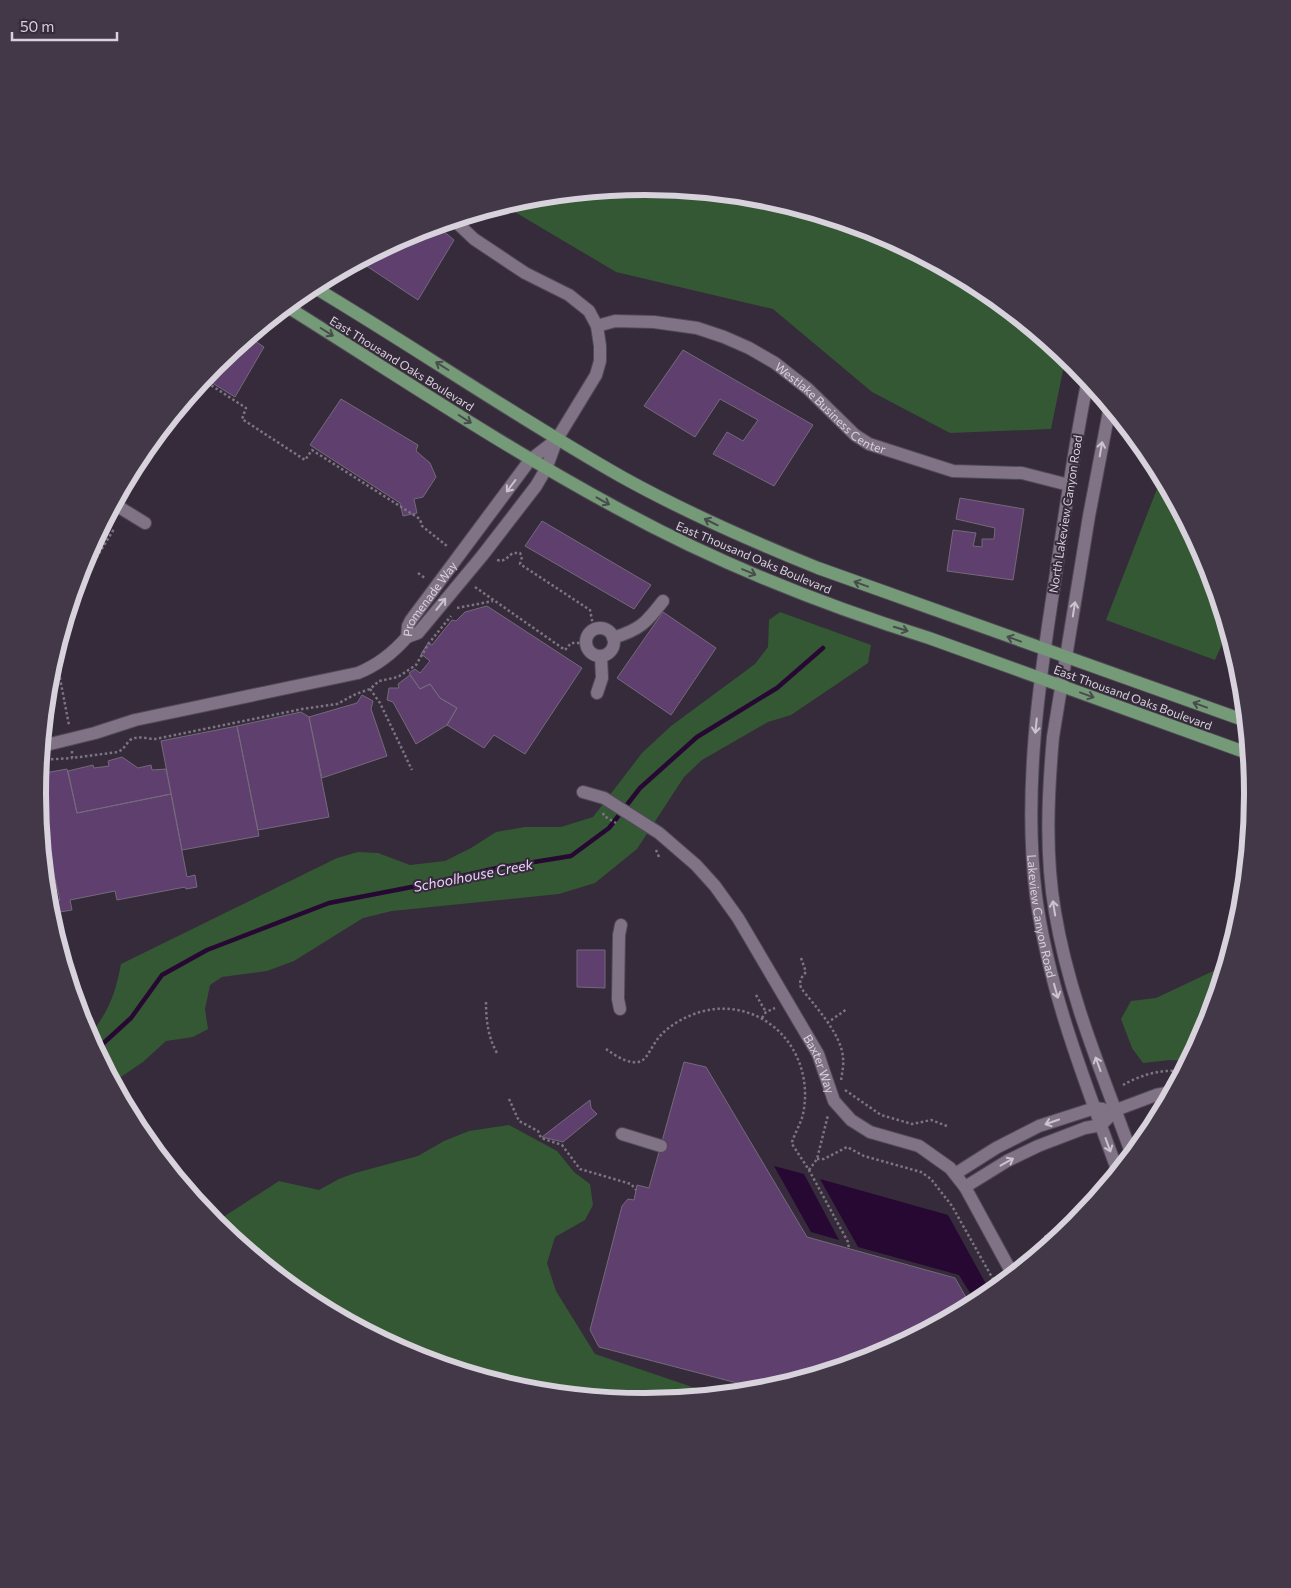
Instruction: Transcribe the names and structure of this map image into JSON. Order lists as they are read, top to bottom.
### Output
{
  "streets": {
    "main road": ["East Thousand Oaks Boulevard"],
    "street": [
      "Westlake Business Center",
      "North Lakeview Canyon Road",
      "Promenade Way",
      "Lakeview Canyon Road",
      "Baxter Way"
    ]
  },
  "crossings": [
    ["East Thousand Oaks Boulevard", "North Lakeview Canyon Road"],
    ["East Thousand Oaks Boulevard", "Promenade Way"],
    ["East Thousand Oaks Boulevard", "Lakeview Canyon Road"],
    ["Westlake Business Center", "North Lakeview Canyon Road"],
    ["Westlake Business Center", "Promenade Way"],
    ["North Lakeview Canyon Road", "Lakeview Canyon Road"]
  ],
  "water": ["Schoolhouse Creek"],
  "scale_bar": "50 m"
}
